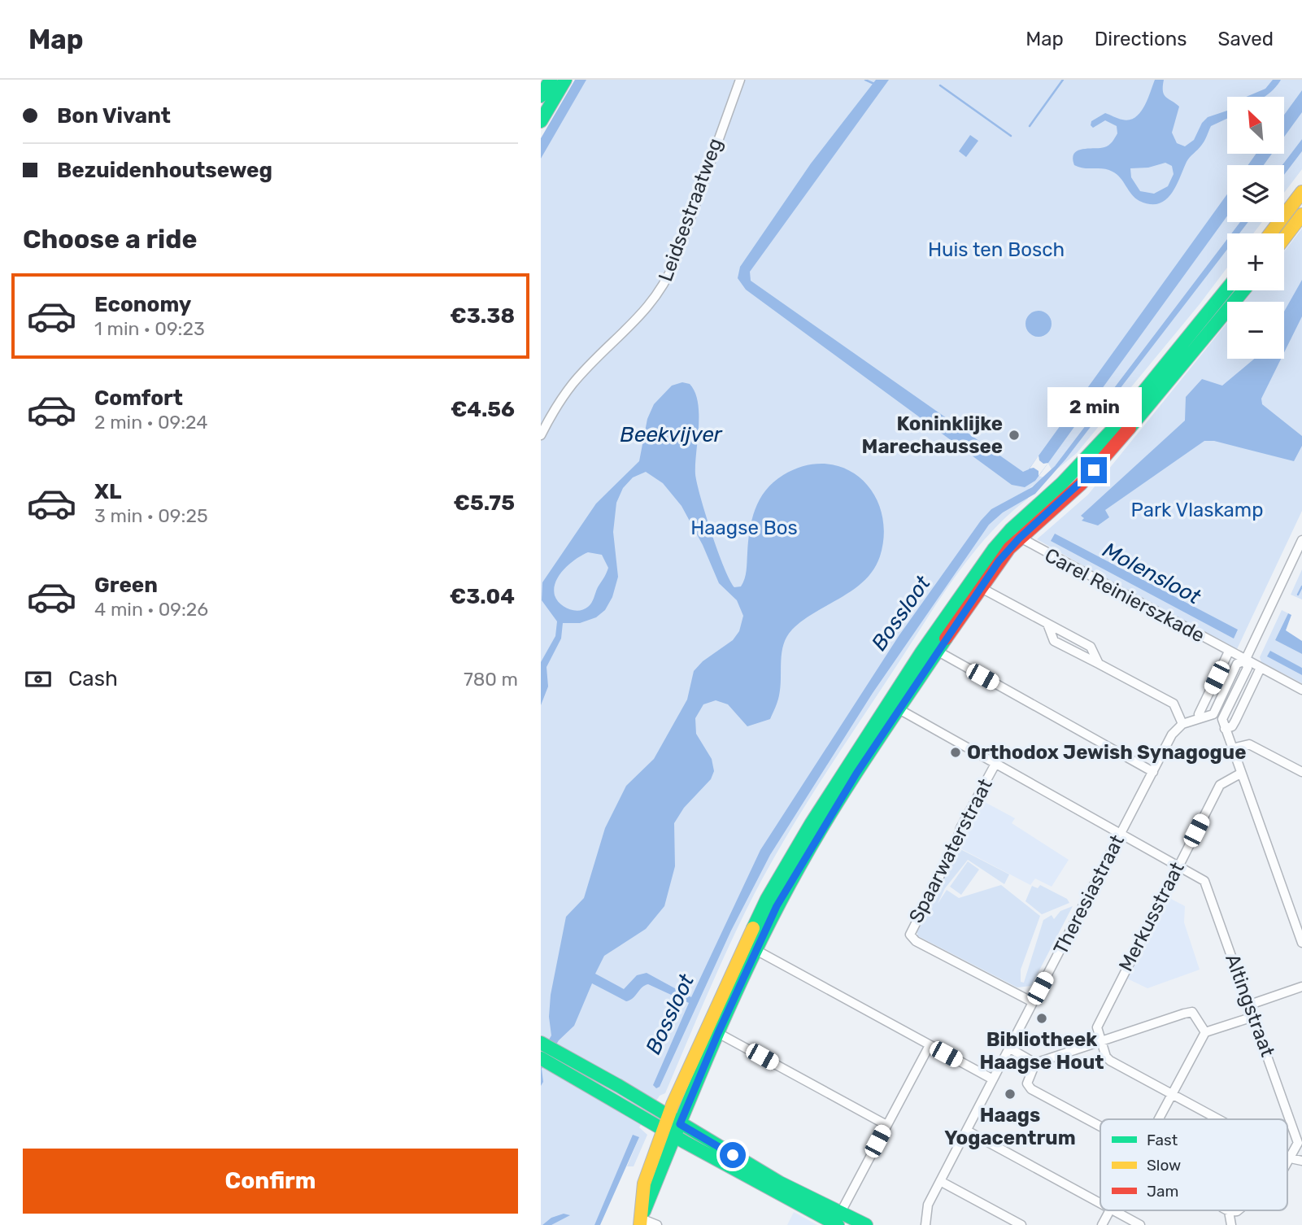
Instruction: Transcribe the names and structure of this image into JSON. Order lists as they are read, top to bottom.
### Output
{
  "streets": {
    "street": [
      "Leidsestraatweg",
      "Carel Reinierszkade",
      "Spaarwaterstraat",
      "Theresiastraat",
      "Merkusstraat",
      "Altingstraat"
    ]
  },
  "crossings": [
    ["Spaarwaterstraat", "Theresiastraat"],
    ["Spaarwaterstraat", "Altingstraat"],
    ["Theresiastraat", "Altingstraat"],
    ["Merkusstraat", "Altingstraat"]
  ],
  "water": ["Beekvijver", "Molensloot", "Bossloot"],
  "parks": ["Huis ten Bosch", "Park Vlaskamp", "Haagse Bos"],
  "places": [
    "Koninklijke Marechaussee",
    "Orthodox Jewish Synagogue",
    "Bibliotheek Haagse Hout",
    "Haags Yogacentrum"
  ],
  "legend": ["Fast", "Slow", "Jam"],
  "north": "top left",
  "page": {
    "header": "Map",
    "nav": ["Map", "Directions", "Saved"],
    "banner": ["Bon Vivant", "Bezuidenhoutseweg"],
    "map_buttons": ["+", "−"],
    "heading": "Choose a ride",
    "list": [
      {
        "name": "Economy",
        "note": "1 min · 09:23",
        "value": "€3.38"
      },
      {
        "name": "Comfort",
        "note": "2 min · 09:24",
        "value": "€4.56"
      },
      {
        "name": "XL",
        "note": "3 min · 09:25",
        "value": "€5.75"
      },
      {
        "name": "Green",
        "note": "4 min · 09:26",
        "value": "€3.04"
      }
    ],
    "bubble": "2 min",
    "pay": ["Cash", "780 m"],
    "buttons": "Confirm"
  }
}
